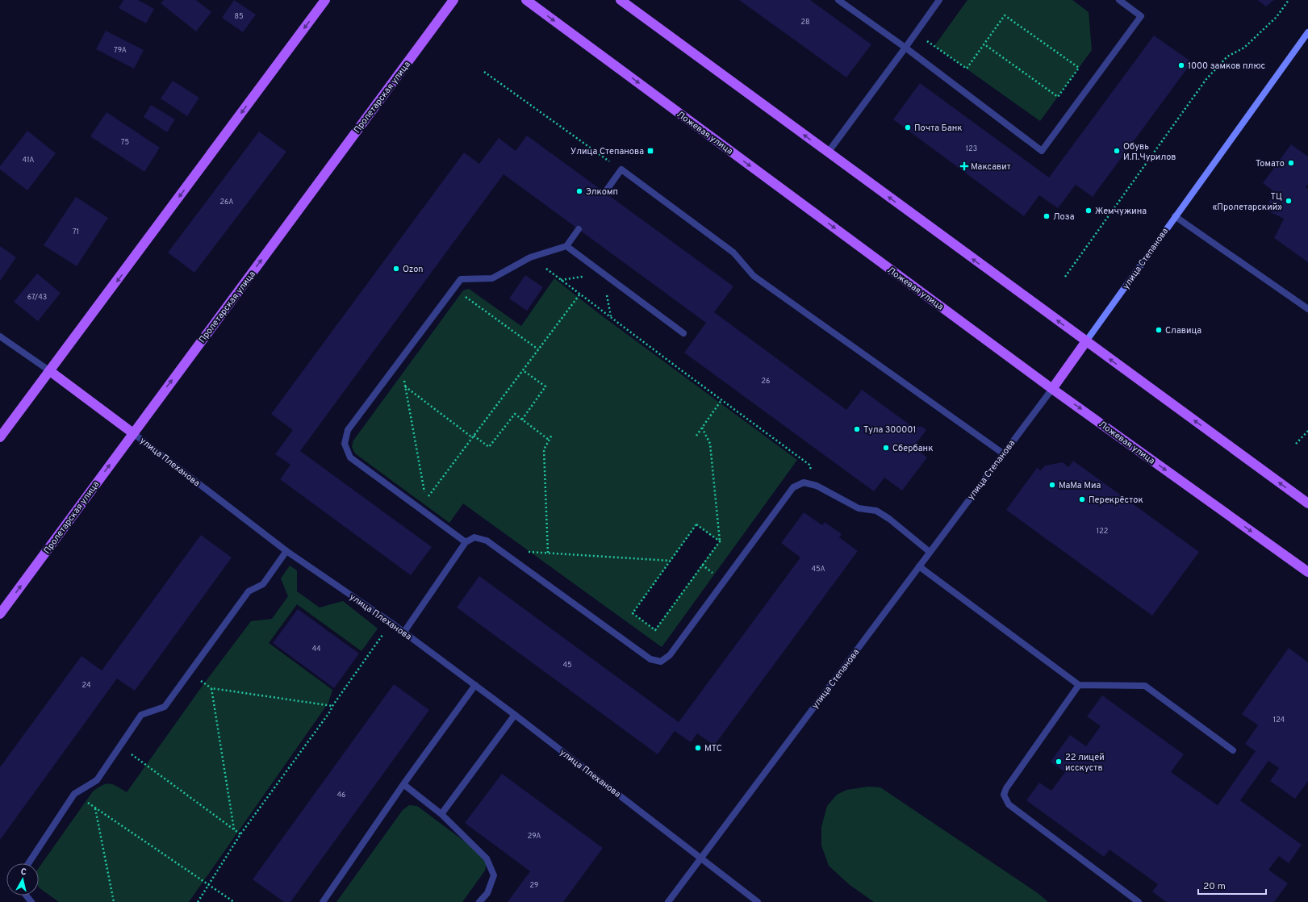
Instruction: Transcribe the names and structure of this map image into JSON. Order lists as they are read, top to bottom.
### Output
{
  "streets": {
    "main road": [
      "Пролетарская улица",
      "Ложевая улица",
      "улица Степанова",
      "улица Плеханова"
    ]
  },
  "crossings": [
    ["Пролетарская улица", "улица Плеханова"],
    ["Ложевая улица", "улица Степанова"],
    ["улица Степанова", "улица Плеханова"]
  ],
  "one_way": ["Пролетарская улица"],
  "places": {
    "other": [
      "1000 замков плюс",
      "Почта Банк",
      "Обувь И.П.Чурилов",
      "Томато",
      "Элкомп",
      "ТЦ «Пролетарский»",
      "Жемчужина",
      "Лоза",
      "Ozon",
      "Славица",
      "Тула 300001",
      "Сбербанк",
      "МаМа Миа",
      "Перекрёсток",
      "МТС",
      "22 лицей исскуств"
    ],
    "transit": ["Улица Степанова"],
    "health": ["Максавит"]
  },
  "house_numbers": [
    "85",
    "28",
    "79А",
    "75",
    "123",
    "41А",
    "26А",
    "71",
    "67/43",
    "26",
    "122",
    "45А",
    "44",
    "45",
    "24",
    "124",
    "46",
    "29А",
    "29"
  ],
  "scale_bar": "20 m",
  "north": "top"
}
